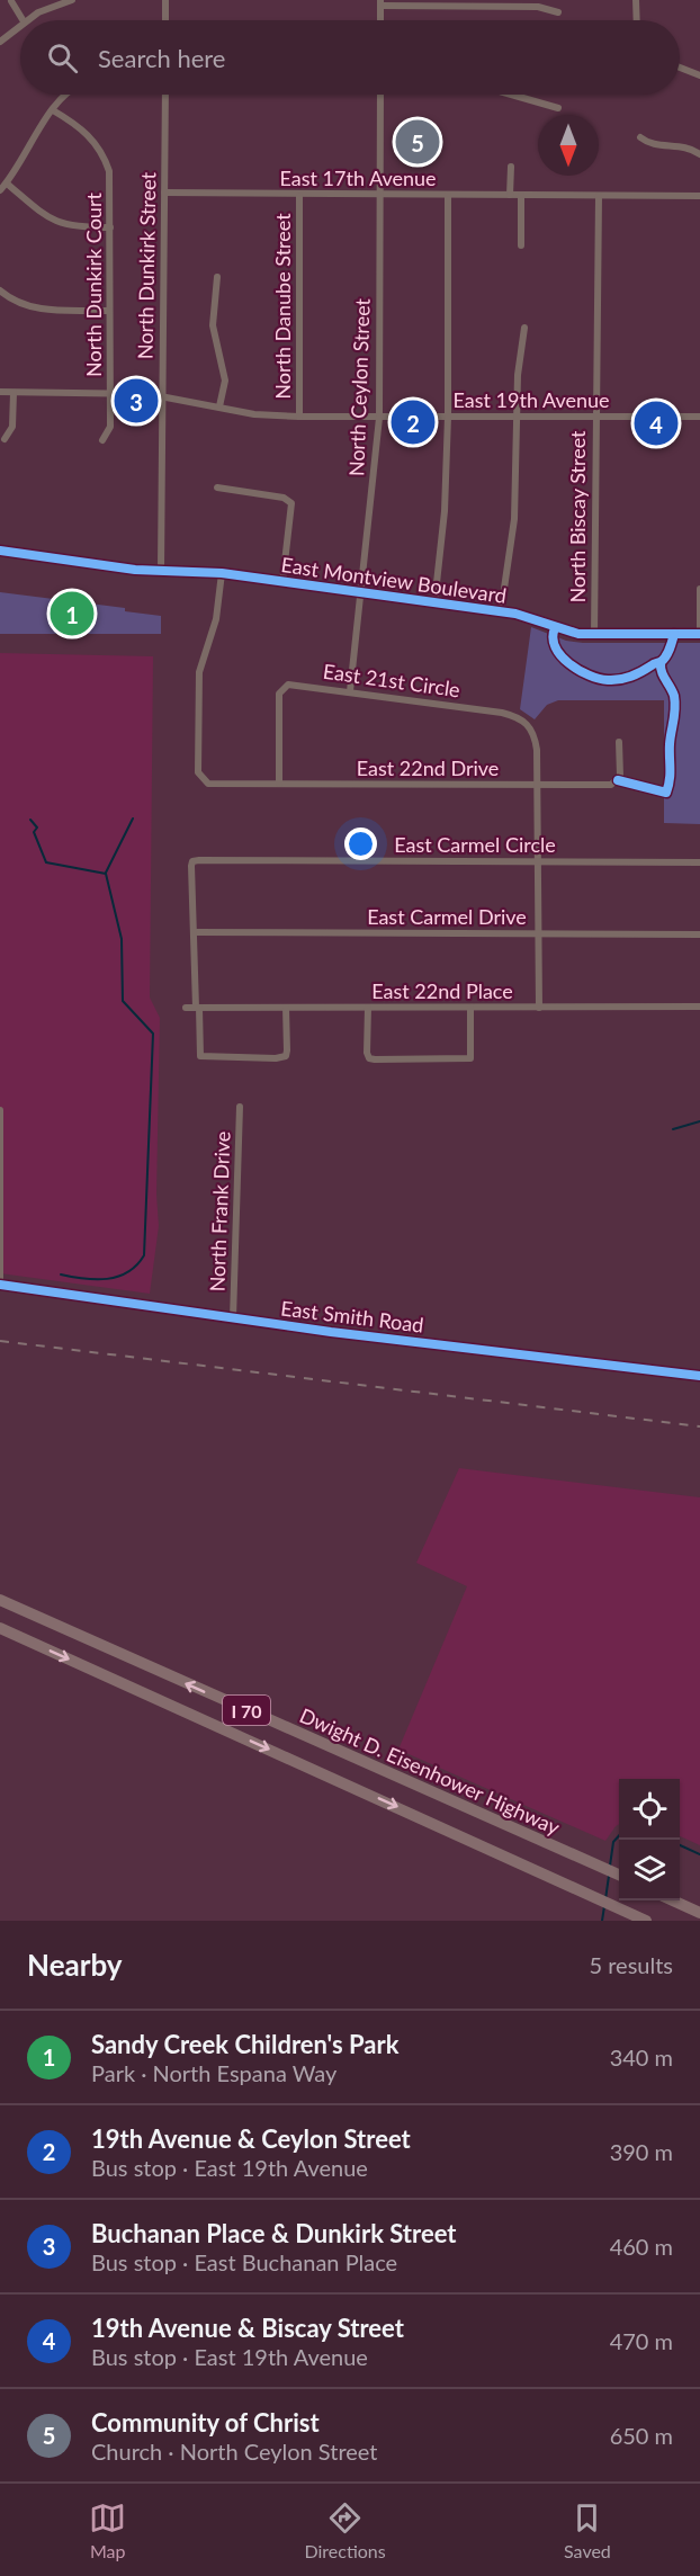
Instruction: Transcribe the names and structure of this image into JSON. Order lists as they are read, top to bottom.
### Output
{
  "streets": {
    "highway": ["I 70", "Dwight D. Eisenhower Highway"],
    "street": [
      "East 17th Avenue",
      "North Dunkirk Street",
      "North Dunkirk Court",
      "North Danube Street",
      "North Ceylon Street",
      "East 19th Avenue",
      "North Biscay Street",
      "East Montview Boulevard",
      "East 21st Circle",
      "East 22nd Drive",
      "East Carmel Circle",
      "East Carmel Drive",
      "East 22nd Place",
      "North Frank Drive",
      "East Smith Road"
    ]
  },
  "crossings": [
    ["East 17th Avenue", "North Dunkirk Street"],
    ["East 17th Avenue", "North Danube Street"],
    ["East 17th Avenue", "North Ceylon Street"],
    ["East 17th Avenue", "North Biscay Street"],
    ["North Dunkirk Street", "East 19th Avenue"],
    ["North Dunkirk Street", "East Montview Boulevard"],
    ["North Dunkirk Court", "East 19th Avenue"],
    ["North Danube Street", "East 19th Avenue"],
    ["North Ceylon Street", "East 19th Avenue"],
    ["North Ceylon Street", "East Montview Boulevard"],
    ["North Ceylon Street", "East 21st Circle"],
    ["East 19th Avenue", "North Biscay Street"],
    ["North Biscay Street", "East Montview Boulevard"],
    ["East Montview Boulevard", "East 22nd Drive"],
    ["East 21st Circle", "East 22nd Drive"],
    ["East 21st Circle", "East Carmel Circle"],
    ["East 21st Circle", "East Carmel Drive"],
    ["East 21st Circle", "East 22nd Place"],
    ["East Carmel Circle", "East Carmel Drive"],
    ["East Carmel Circle", "East 22nd Place"],
    ["North Frank Drive", "East Smith Road"]
  ],
  "north": "bottom",
  "page": {
    "search": "Search here",
    "pins": [
      "5",
      "3",
      "2",
      "4",
      "1"
    ],
    "heading": ["Nearby", "5 results"],
    "list": [
      {
        "mark": "1",
        "name": "Sandy Creek Children's Park",
        "note": "Park · North Espana Way",
        "value": "340 m"
      },
      {
        "mark": "2",
        "name": "19th Avenue & Ceylon Street",
        "note": "Bus stop · East 19th Avenue",
        "value": "390 m"
      },
      {
        "mark": "3",
        "name": "Buchanan Place & Dunkirk Street",
        "note": "Bus stop · East Buchanan Place",
        "value": "460 m"
      },
      {
        "mark": "4",
        "name": "19th Avenue & Biscay Street",
        "note": "Bus stop · East 19th Avenue",
        "value": "470 m"
      },
      {
        "mark": "5",
        "name": "Community of Christ",
        "note": "Church · North Ceylon Street",
        "value": "650 m"
      }
    ],
    "nav": ["Map", "Directions", "Saved"]
  }
}
